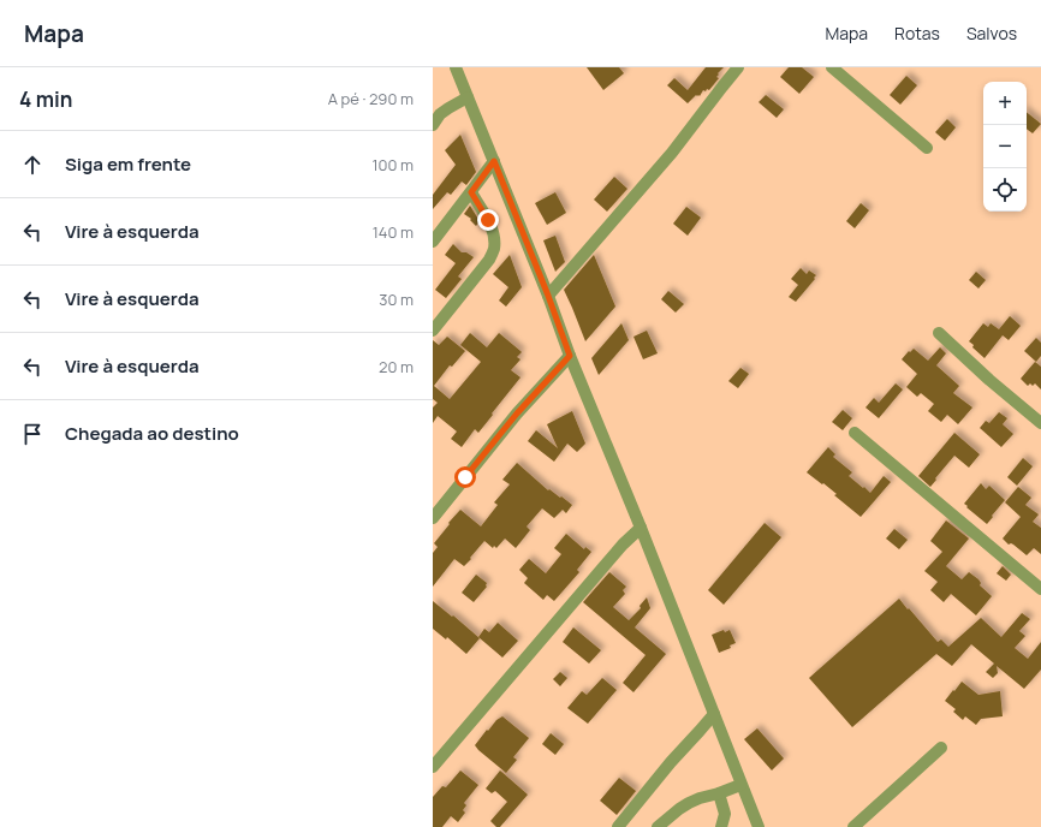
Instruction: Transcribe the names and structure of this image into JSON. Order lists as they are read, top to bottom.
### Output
{
  "page": {
    "header": "Mapa",
    "nav": ["Mapa", "Rotas", "Salvos"],
    "heading": ["4 min", "A pé · 290 m"],
    "map_buttons": ["+", "−"],
    "list": [
      ["Siga em frente", "100 m"],
      ["Vire à esquerda", "140 m"],
      ["Vire à esquerda", "30 m"],
      ["Vire à esquerda", "20 m"],
      "Chegada ao destino"
    ]
  }
}
